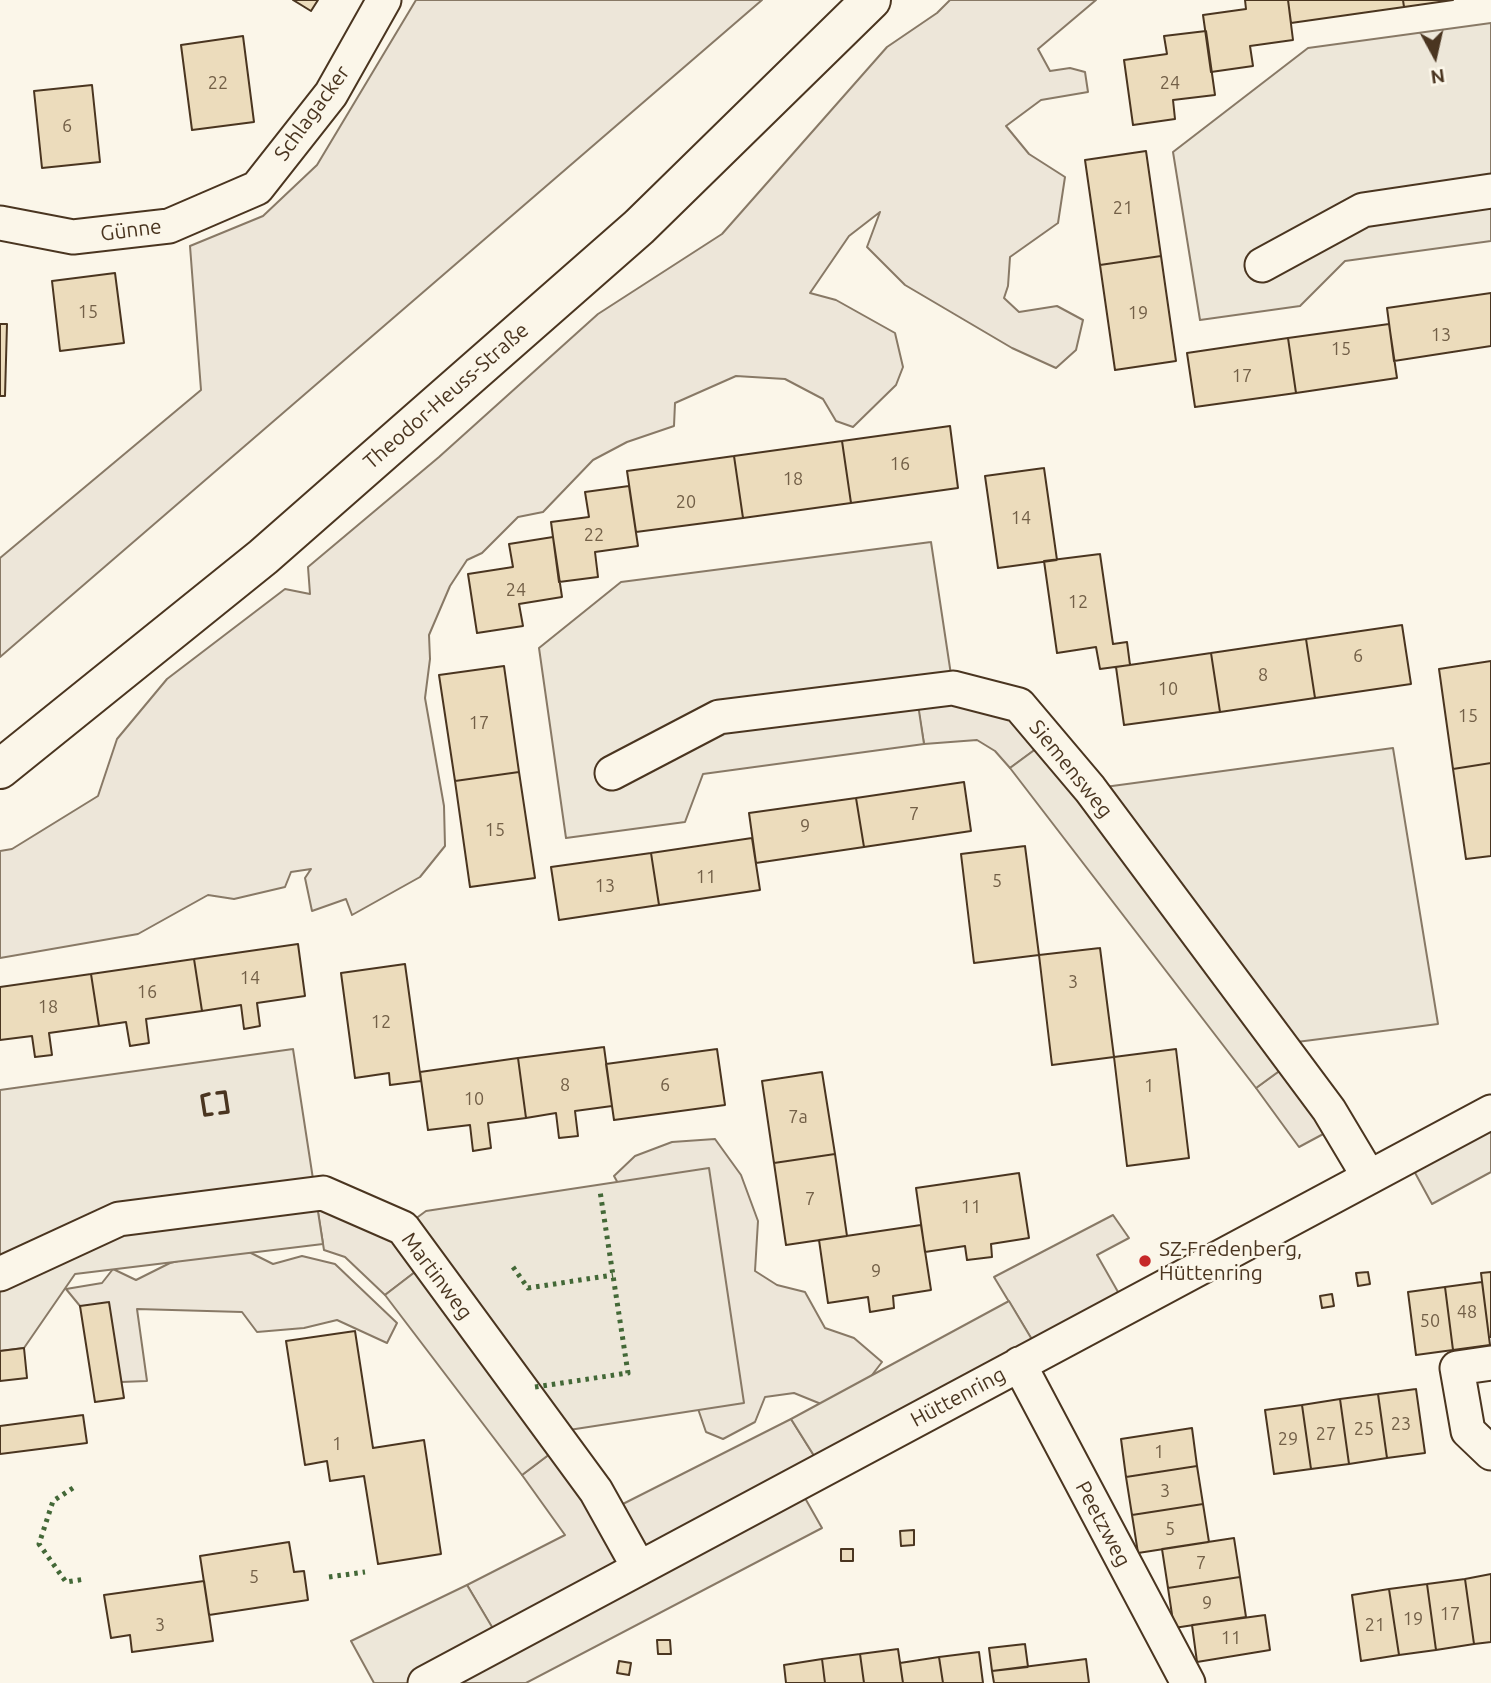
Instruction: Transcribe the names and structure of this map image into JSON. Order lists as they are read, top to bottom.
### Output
{
  "streets": {
    "street": [
      "Schlagacker",
      "Günne",
      "Theodor-Heuss-Straße",
      "Siemensweg",
      "Martinweg",
      "Hüttenring",
      "Peetzweg"
    ]
  },
  "crossings": [
    ["Schlagacker", "Günne"],
    ["Siemensweg", "Hüttenring"],
    ["Martinweg", "Hüttenring"],
    ["Hüttenring", "Peetzweg"]
  ],
  "places": ["SZ-Fredenberg, Hüttenring"],
  "house_numbers": [
    "22",
    "24",
    "6",
    "21",
    "15",
    "19",
    "13",
    "15",
    "17",
    "16",
    "18",
    "20",
    "14",
    "22",
    "24",
    "12",
    "6",
    "8",
    "10",
    "15",
    "17",
    "7",
    "9",
    "15",
    "11",
    "5",
    "13",
    "14",
    "3",
    "16",
    "18",
    "12",
    "8",
    "6",
    "1",
    "10",
    "7a",
    "7",
    "11",
    "9",
    "48",
    "50",
    "23",
    "25",
    "27",
    "29",
    "1",
    "1",
    "3",
    "5",
    "7",
    "5",
    "9",
    "17",
    "19",
    "3",
    "21",
    "11"
  ],
  "north": "bottom"
}
